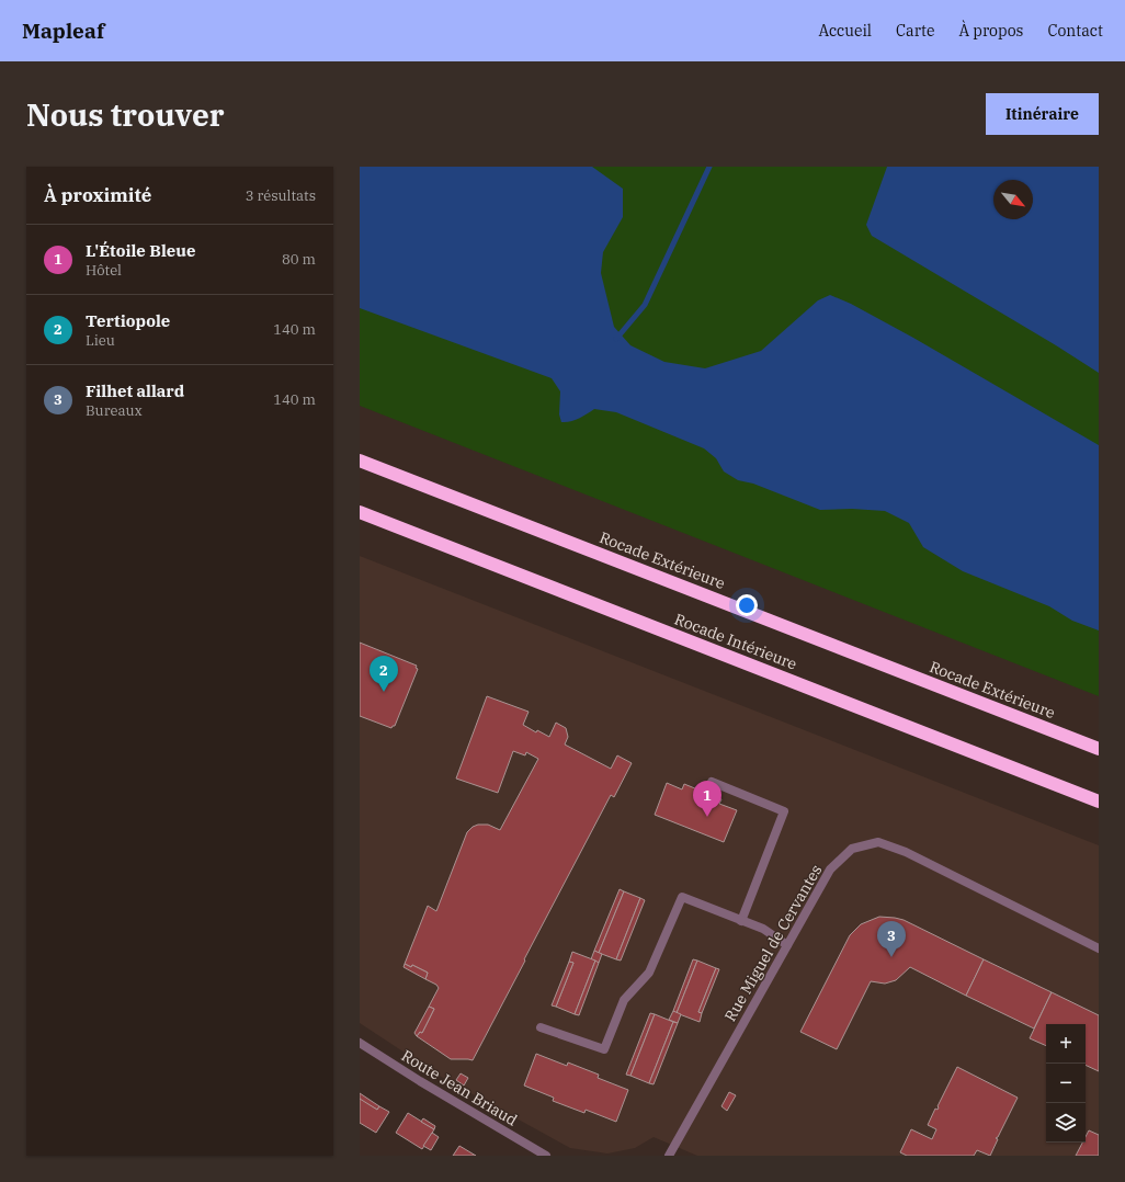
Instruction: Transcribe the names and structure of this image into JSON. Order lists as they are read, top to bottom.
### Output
{
  "streets": {
    "highway": ["Rocade Extérieure", "Rocade Intérieure"],
    "street": ["Rue Miguel de Cervantes", "Route Jean Briaud"]
  },
  "north": "bottom right",
  "page": {
    "header": "Mapleaf",
    "nav": [
      "Accueil",
      "Carte",
      "À propos",
      "Contact"
    ],
    "buttons": "Itinéraire",
    "title": "Nous trouver",
    "heading": ["À proximité", "3 résultats"],
    "list": [
      {
        "mark": "1",
        "name": "L'Étoile Bleue",
        "note": "Hôtel",
        "value": "80 m"
      },
      {
        "mark": "2",
        "name": "Tertiopole",
        "note": "Lieu",
        "value": "140 m"
      },
      {
        "mark": "3",
        "name": "Filhet allard",
        "note": "Bureaux",
        "value": "140 m"
      }
    ],
    "pins": ["2", "1", "3"],
    "map_buttons": ["+", "−"]
  }
}
